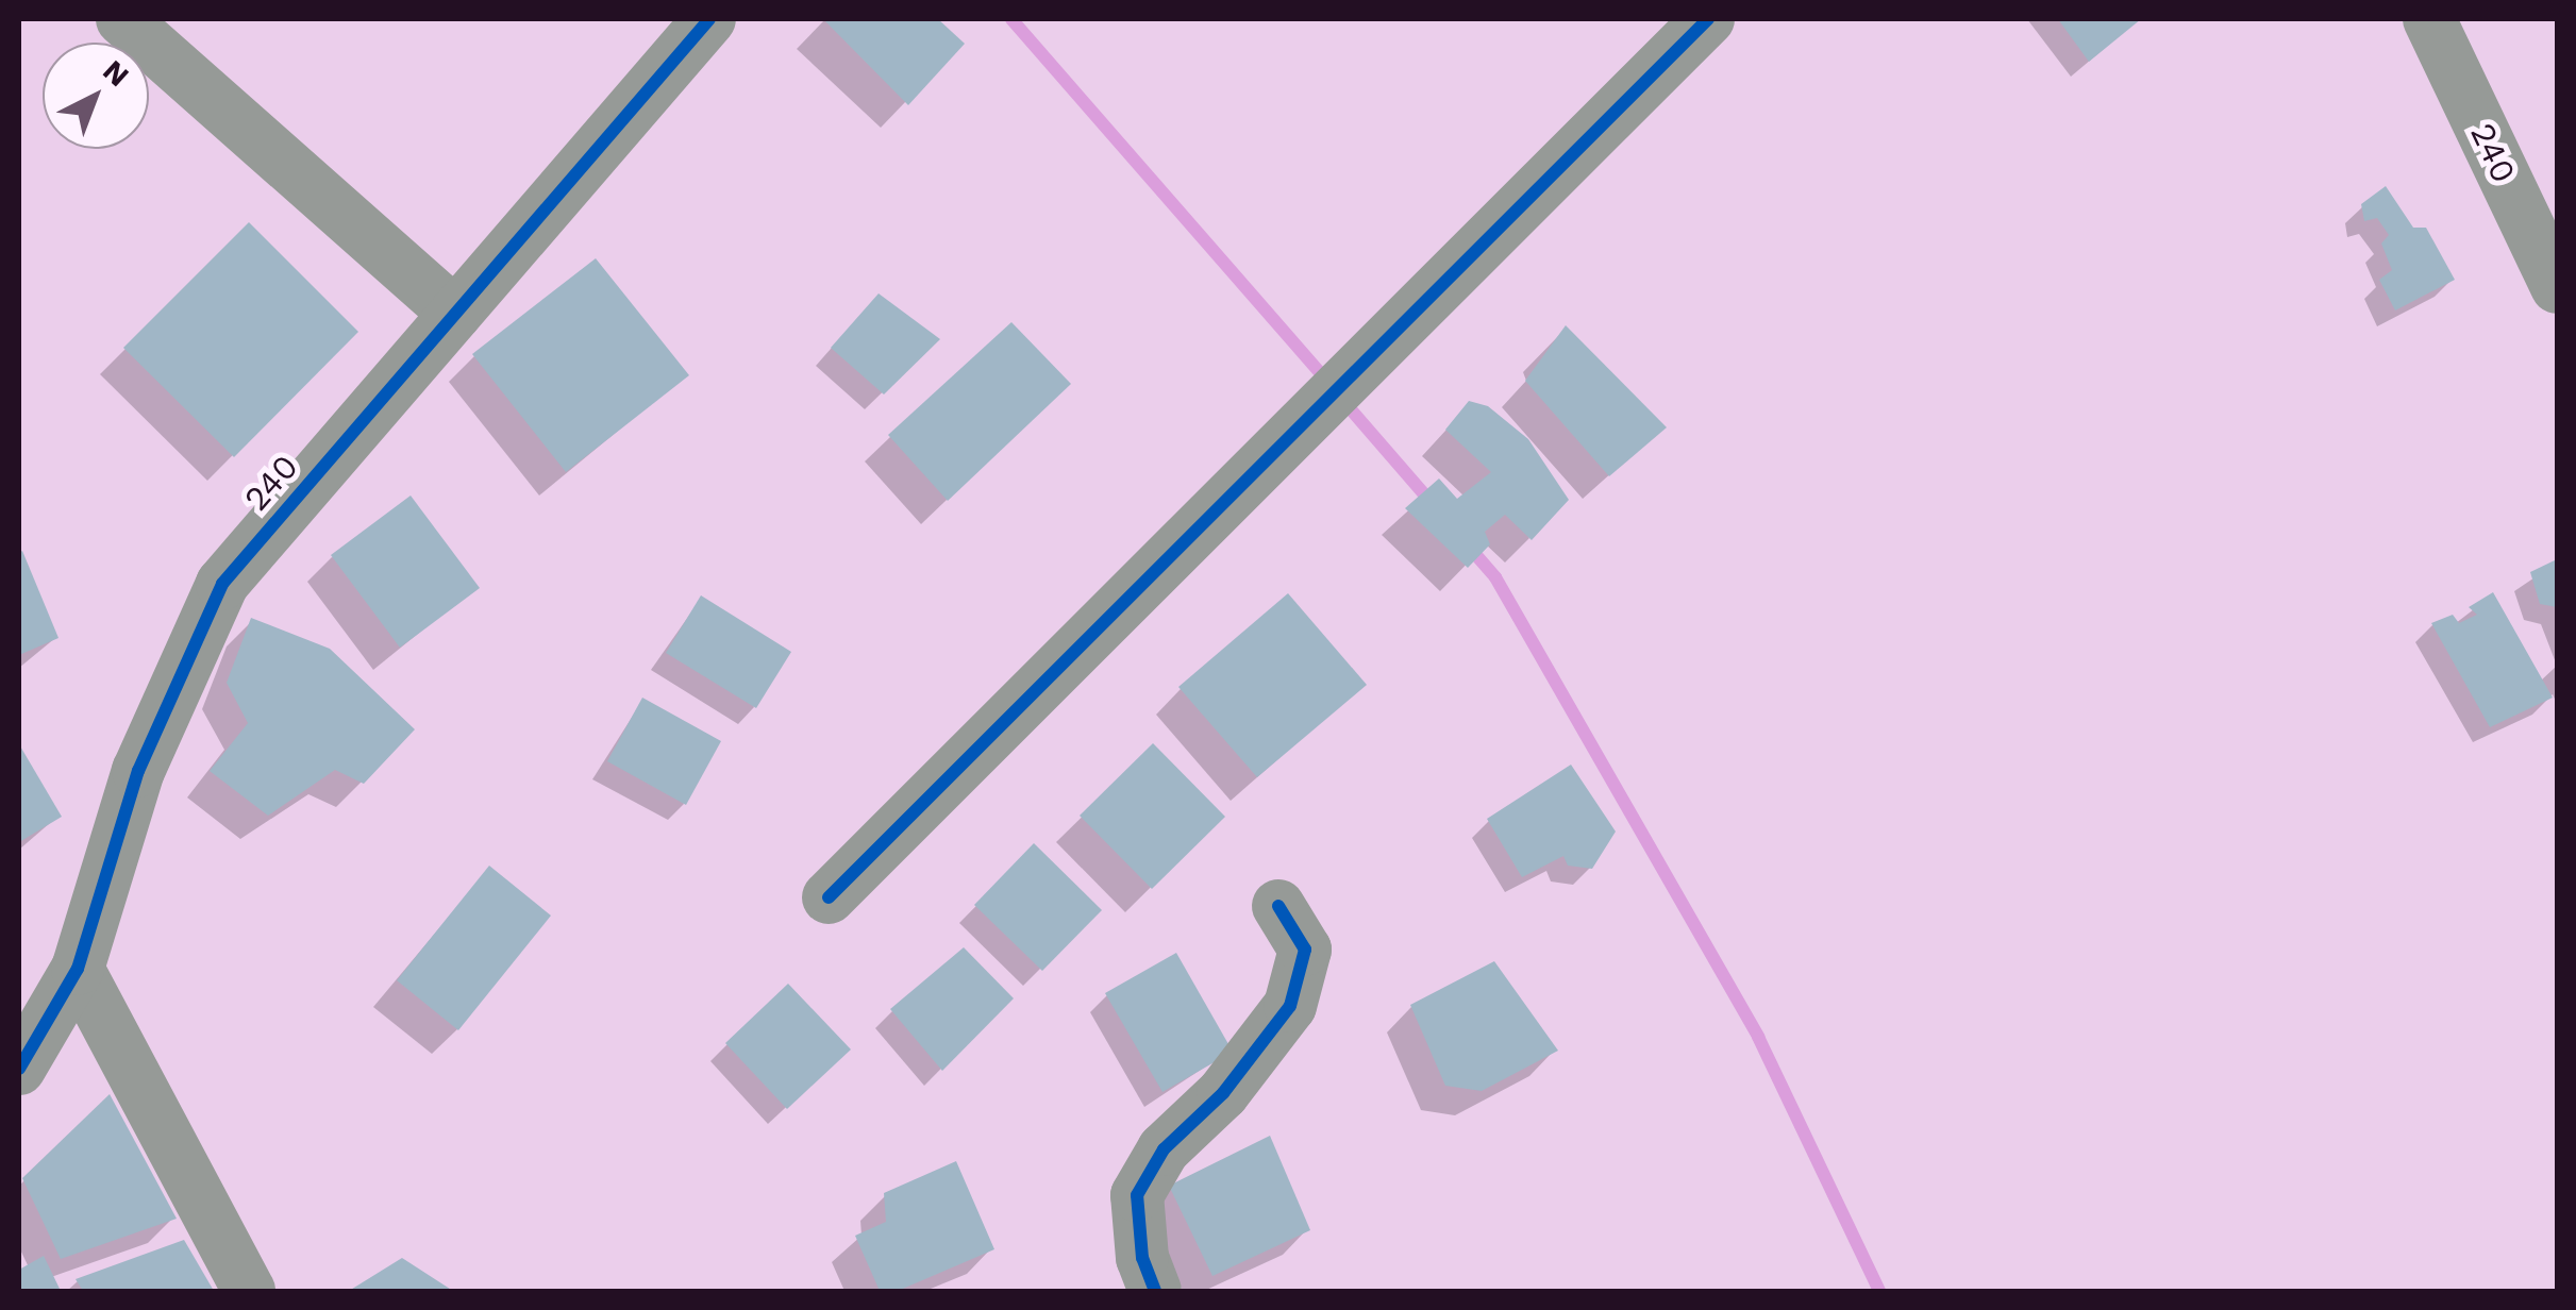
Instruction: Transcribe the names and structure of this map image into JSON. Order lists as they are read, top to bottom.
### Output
{
  "streets": {
    "street": ["240"]
  },
  "north": "top right"
}
